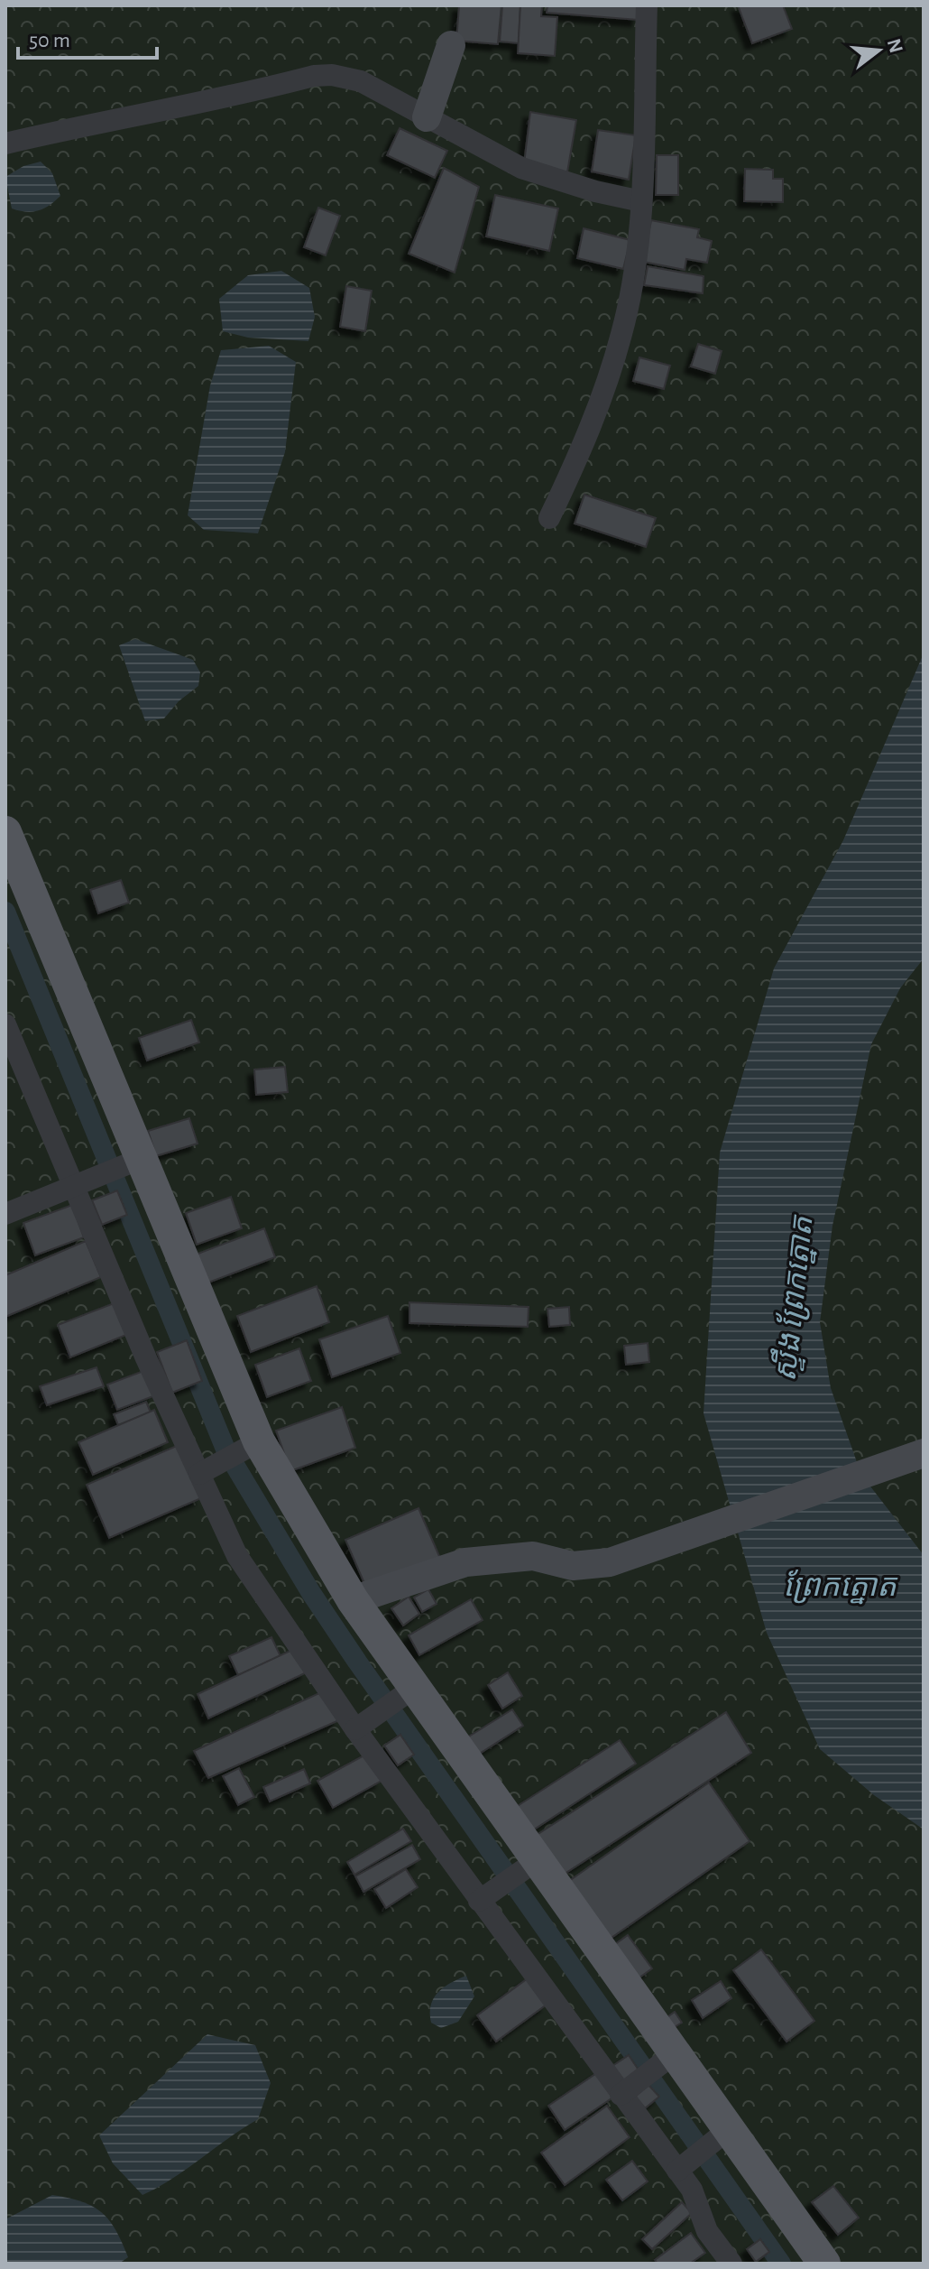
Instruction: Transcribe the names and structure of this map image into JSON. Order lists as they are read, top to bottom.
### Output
{
  "water": ["ស្ទឹង ព្រែកត្នោត", "ព្រែកត្នោត"],
  "scale_bar": "50 m",
  "north": "right"
}
